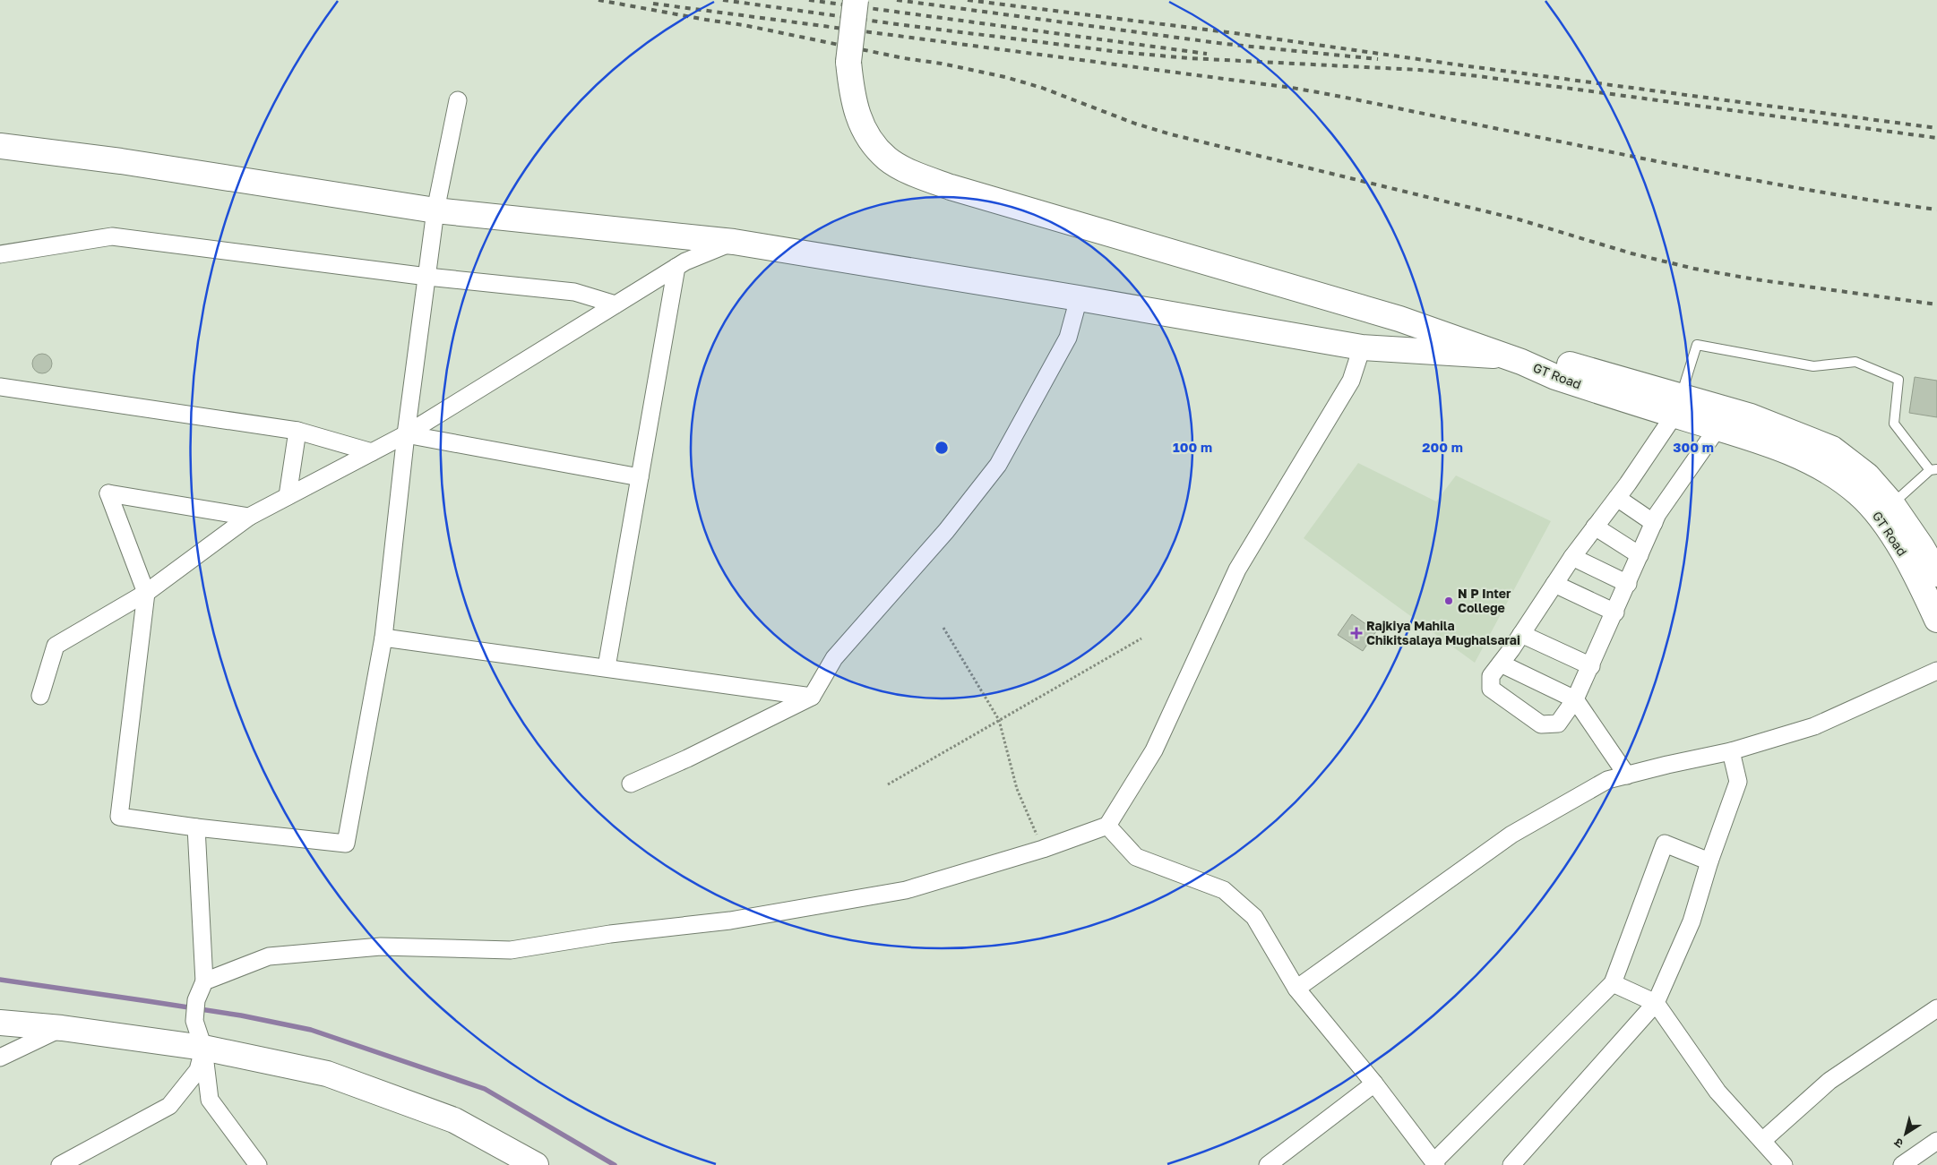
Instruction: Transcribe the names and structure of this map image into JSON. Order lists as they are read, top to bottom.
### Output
{
  "streets": {
    "main road": ["GT Road"]
  },
  "places": {
    "other": ["N P Inter College"],
    "health": ["Rajkiya Mahila Chikitsalaya Mughalsarai"]
  },
  "north": "bottom left",
  "rings": ["100 m", "200 m", "300 m"]
}
